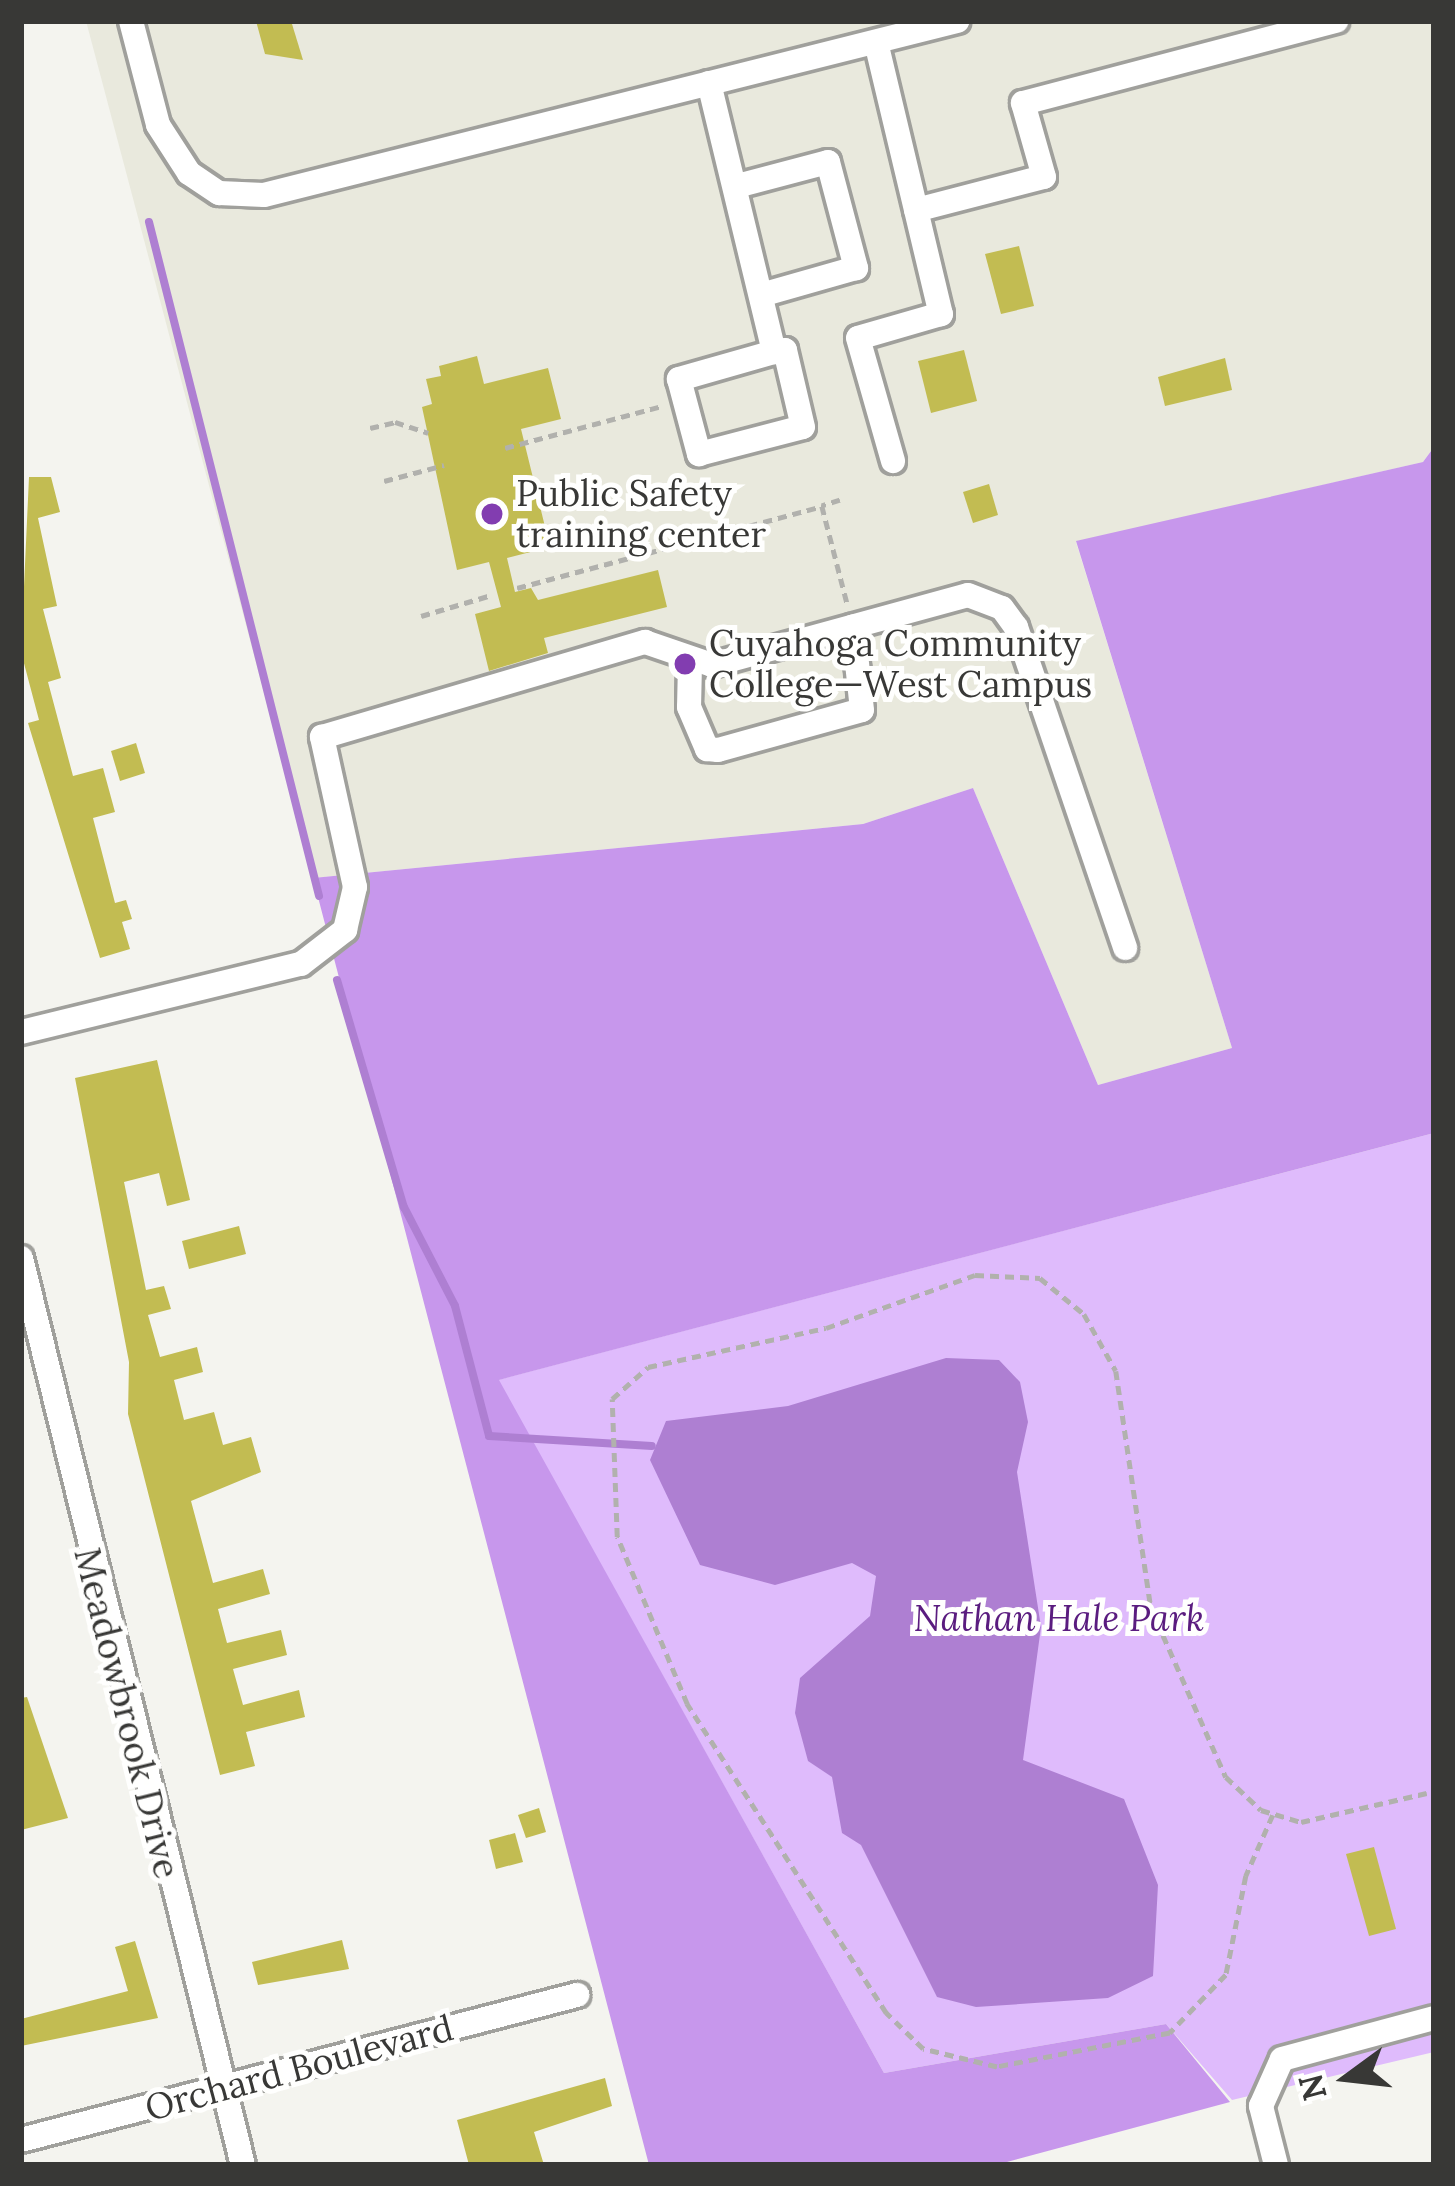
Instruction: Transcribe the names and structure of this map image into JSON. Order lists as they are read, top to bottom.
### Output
{
  "streets": {
    "street": ["Meadowbrook Drive", "Orchard Boulevard"]
  },
  "crossings": [
    ["Meadowbrook Drive", "Orchard Boulevard"]
  ],
  "parks": ["Nathan Hale Park"],
  "places": ["Public Safety training center", "Cuyahoga Community College—West Campus"],
  "north": "left"
}
